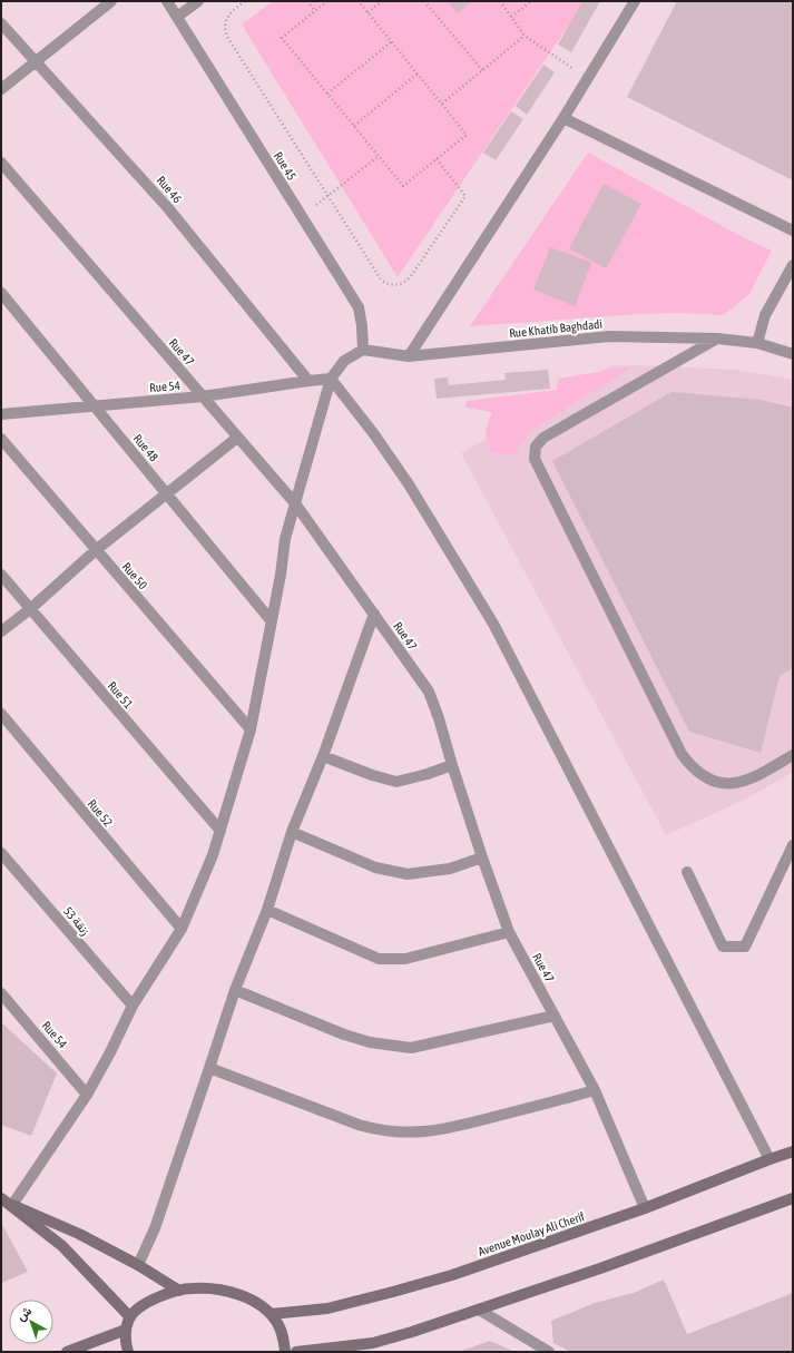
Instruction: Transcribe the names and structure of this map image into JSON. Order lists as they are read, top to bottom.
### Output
{
  "streets": {
    "main road": ["Avenue Moulay Ali Cherif"],
    "street": [
      "Rue 45",
      "Rue 46",
      "Rue Khatib Baghdadi",
      "Rue 47",
      "Rue 54",
      "Rue 48",
      "Rue 50",
      "Rue 51",
      "Rue 52",
      "زنقة 53"
    ]
  },
  "crossings": [
    ["Rue 45", "Rue Khatib Baghdadi"],
    ["Rue 46", "Rue 54"],
    ["Rue 47", "Rue 54"],
    ["Rue 47", "Avenue Moulay Ali Cherif"],
    ["Rue 54", "Rue 48"]
  ],
  "north": "top left"
}
